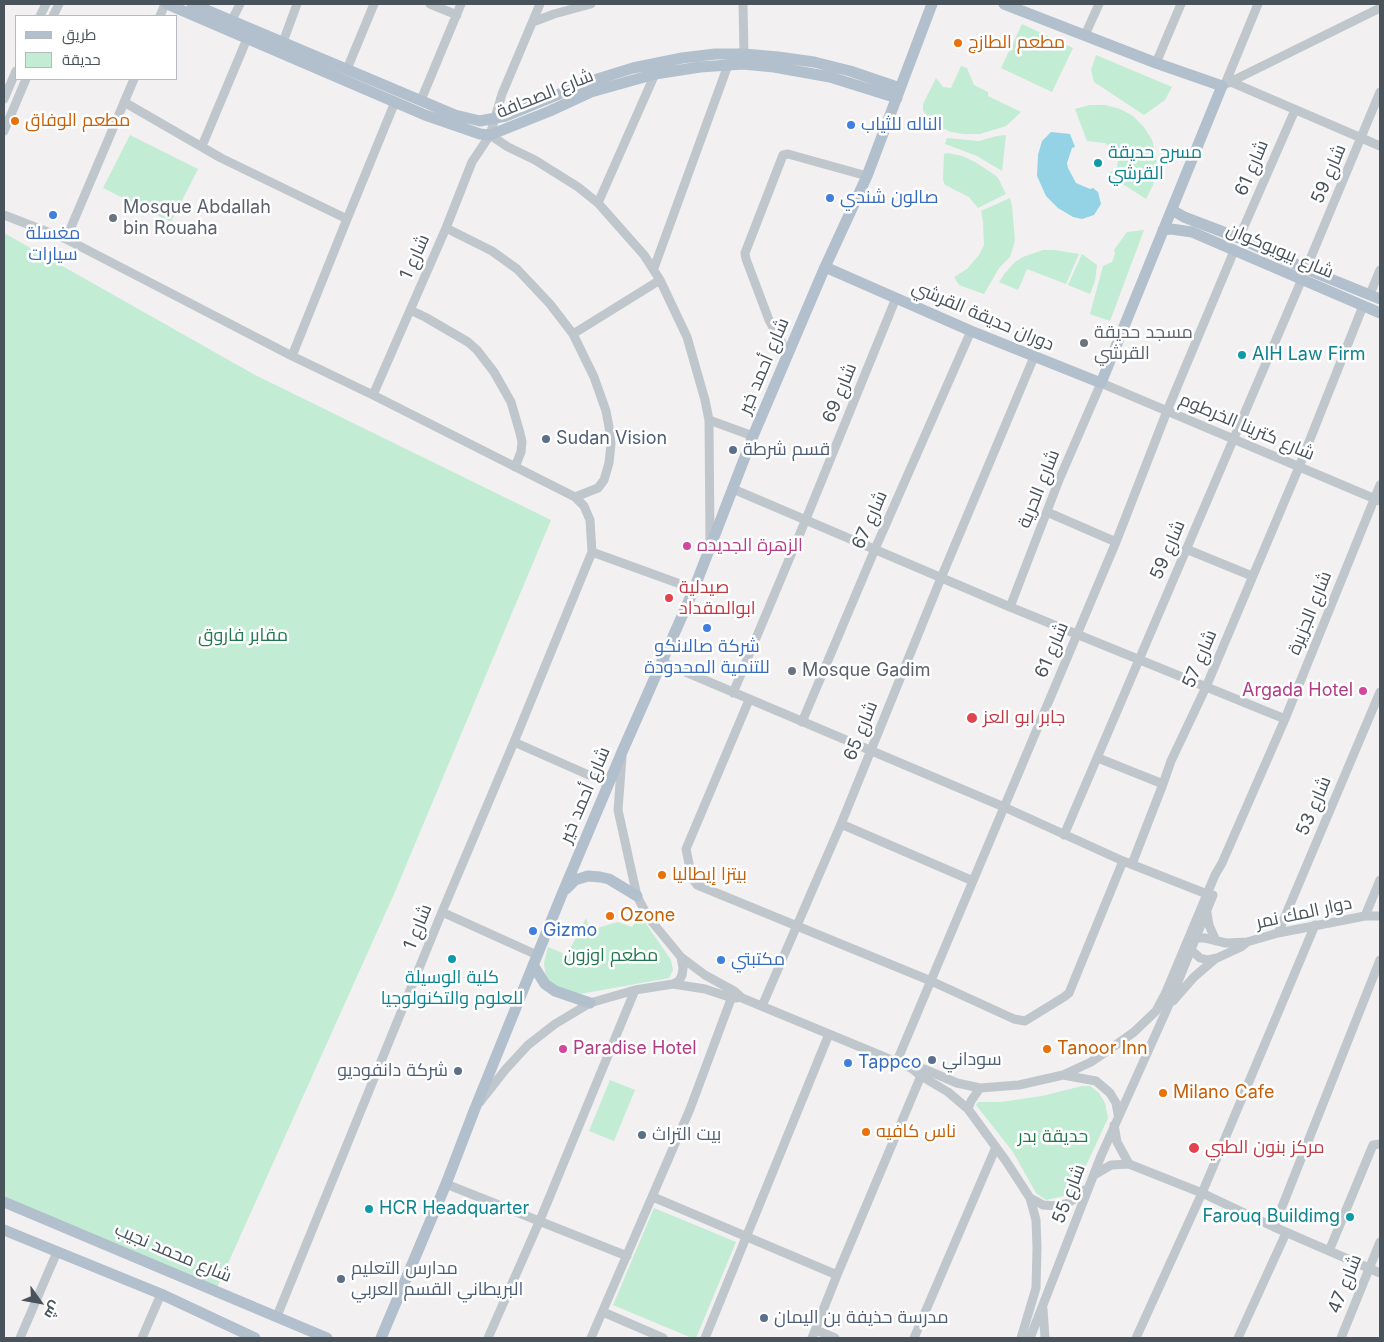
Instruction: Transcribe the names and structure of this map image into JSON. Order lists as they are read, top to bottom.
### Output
{
  "streets": {
    "main road": [
      "شارع الصحافة",
      "شارع بيويوكوان",
      "دوران حديقة القرشي",
      "شارع أحمد خير",
      "شارع محمد نجيب"
    ],
    "street": [
      "شارع 61",
      "شارع 59",
      "شارع 1",
      "شارع 69",
      "شارع كترينا الخرطوم",
      "شارع الحرية",
      "شارع 67",
      "شارع الجزيرة",
      "شارع 57",
      "شارع 65",
      "شارع 53",
      "دوار المك نمر",
      "شارع 55",
      "شارع 47"
    ]
  },
  "crossings": [
    ["شارع الصحافة", "شارع 1"],
    ["شارع 61", "شارع بيويوكوان"],
    ["شارع 61", "شارع كترينا الخرطوم"],
    ["شارع 61", "شارع 57"],
    ["شارع 59", "شارع بيويوكوان"],
    ["شارع 59", "شارع كترينا الخرطوم"],
    ["شارع بيويوكوان", "شارع 57"],
    ["شارع 1", "شارع محمد نجيب"],
    ["دوران حديقة القرشي", "شارع أحمد خير"],
    ["دوران حديقة القرشي", "شارع 69"],
    ["دوران حديقة القرشي", "شارع كترينا الخرطوم"],
    ["دوران حديقة القرشي", "شارع الحرية"],
    ["دوران حديقة القرشي", "شارع 67"],
    ["دوران حديقة القرشي", "شارع 65"],
    ["شارع كترينا الخرطوم", "شارع الحرية"],
    ["شارع كترينا الخرطوم", "شارع الجزيرة"],
    ["شارع كترينا الخرطوم", "شارع 57"],
    ["شارع الجزيرة", "دوار المك نمر"],
    ["شارع الجزيرة", "شارع 55"],
    ["شارع 53", "دوار المك نمر"],
    ["دوار المك نمر", "شارع 55"]
  ],
  "parks": ["مقابر فاروق", "مطعم اوزون", "حديقة بدر"],
  "places": [
    "مطعم الطازج",
    "مطعم الوفاق",
    "الناله للثياب",
    "مسرح حديقة القرشي",
    "صالون شندي",
    "مغسلة سيارات",
    "Mosque Abdallah bin Rouaha",
    "مسجد حديقة القرشي",
    "AIH Law Firm",
    "Sudan Vision",
    "قسم شرطة",
    "الزهرة الجديده",
    "صيدلية ابوالمقداد",
    "شركة صالانكو للتنمية المحدودة",
    "Mosque Gadim",
    "Argada Hotel",
    "جابر ابو العز",
    "بيتزا إيطاليا",
    "Ozone",
    "Gizmo",
    "كلية الوسيلة للعلوم والتكنولوجيا",
    "مكتبتي",
    "Paradise Hotel",
    "Tanoor Inn",
    "سوداني",
    "Tappco",
    "شركة دانفوديو",
    "Milano Cafe",
    "ناس كافيه",
    "بيت التراث",
    "مركز بنون الطبي",
    "HCR Headquarter",
    "Farouq Buildimg",
    "مدارس التعليم البريطاني القسم العربي",
    "مدرسة حذيفة بن اليمان"
  ],
  "legend": ["طريق", "حديقة"],
  "north": "bottom right"
}
